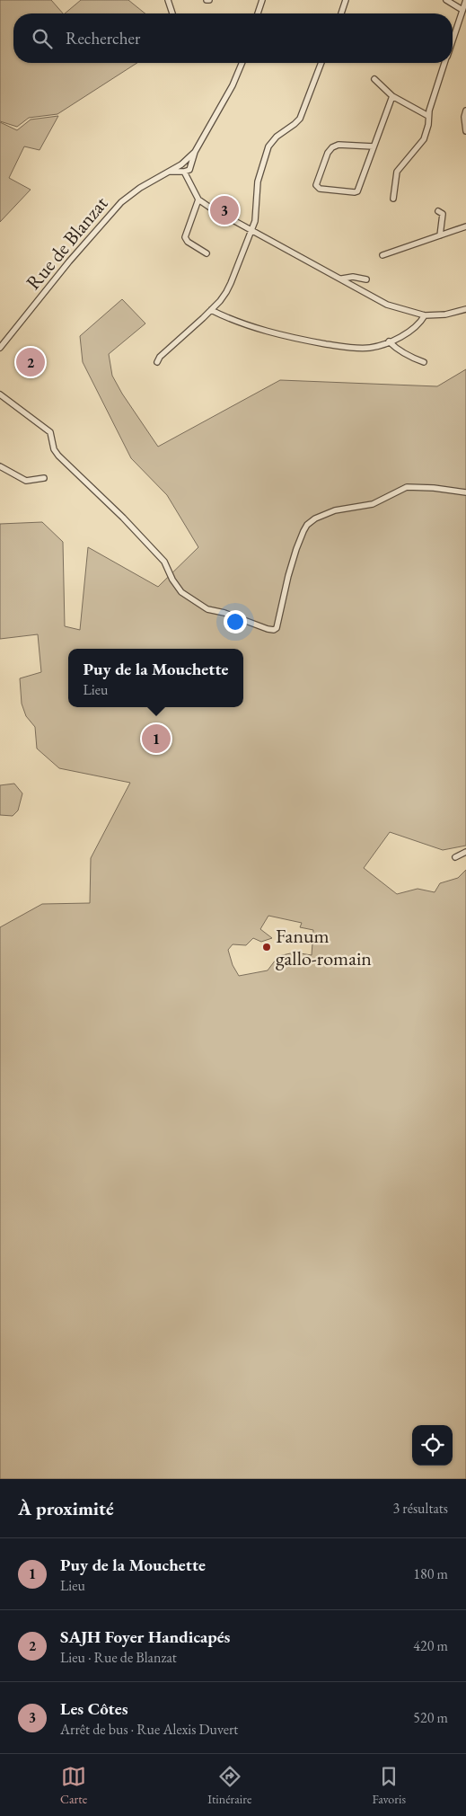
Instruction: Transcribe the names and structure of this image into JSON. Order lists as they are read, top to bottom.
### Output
{
  "streets": {
    "street": ["Rue de Blanzat"]
  },
  "places": ["Fanum gallo-romain"],
  "page": {
    "search": "Rechercher",
    "pins": ["3", "2", "1"],
    "popup": ["Puy de la Mouchette", "Lieu"],
    "heading": ["À proximité", "3 résultats"],
    "list": [
      {
        "mark": "1",
        "name": "Puy de la Mouchette",
        "note": "Lieu",
        "value": "180 m"
      },
      {
        "mark": "2",
        "name": "SAJH Foyer Handicapés",
        "note": "Lieu · Rue de Blanzat",
        "value": "420 m"
      },
      {
        "mark": "3",
        "name": "Les Côtes",
        "note": "Arrêt de bus · Rue Alexis Duvert",
        "value": "520 m"
      }
    ],
    "nav": ["Carte", "Itinéraire", "Favoris"]
  }
}
